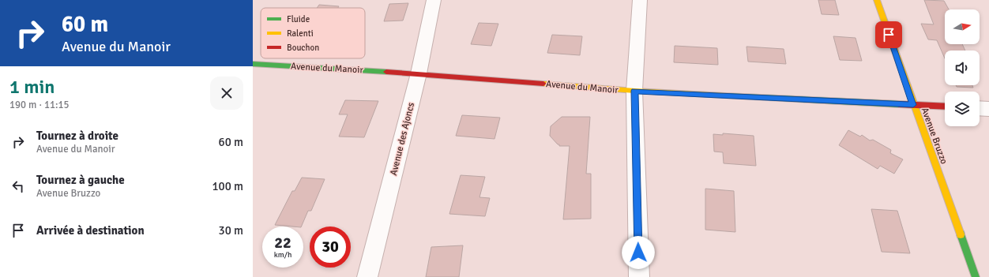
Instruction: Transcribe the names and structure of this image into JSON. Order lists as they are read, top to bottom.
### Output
{
  "streets": {
    "street": ["Avenue du Manoir", "Avenue Bruzzo", "Avenue des Ajoncs"]
  },
  "crossings": [
    ["Avenue du Manoir", "Avenue Bruzzo"],
    ["Avenue du Manoir", "Avenue des Ajoncs"]
  ],
  "legend": ["Fluide", "Ralenti", "Bouchon"],
  "north": "right",
  "page": {
    "turn": ["60 m", "Avenue du Manoir"],
    "heading": ["1 min", "190 m · 11:15"],
    "list": [
      {
        "name": "Tournez à droite",
        "note": "Avenue du Manoir",
        "value": "60 m"
      },
      {
        "name": "Tournez à gauche",
        "note": "Avenue Bruzzo",
        "value": "100 m"
      },
      {
        "name": "Arrivée à destination",
        "value": "30 m"
      }
    ],
    "speed": "22 km/h",
    "limit": "30"
  }
}
